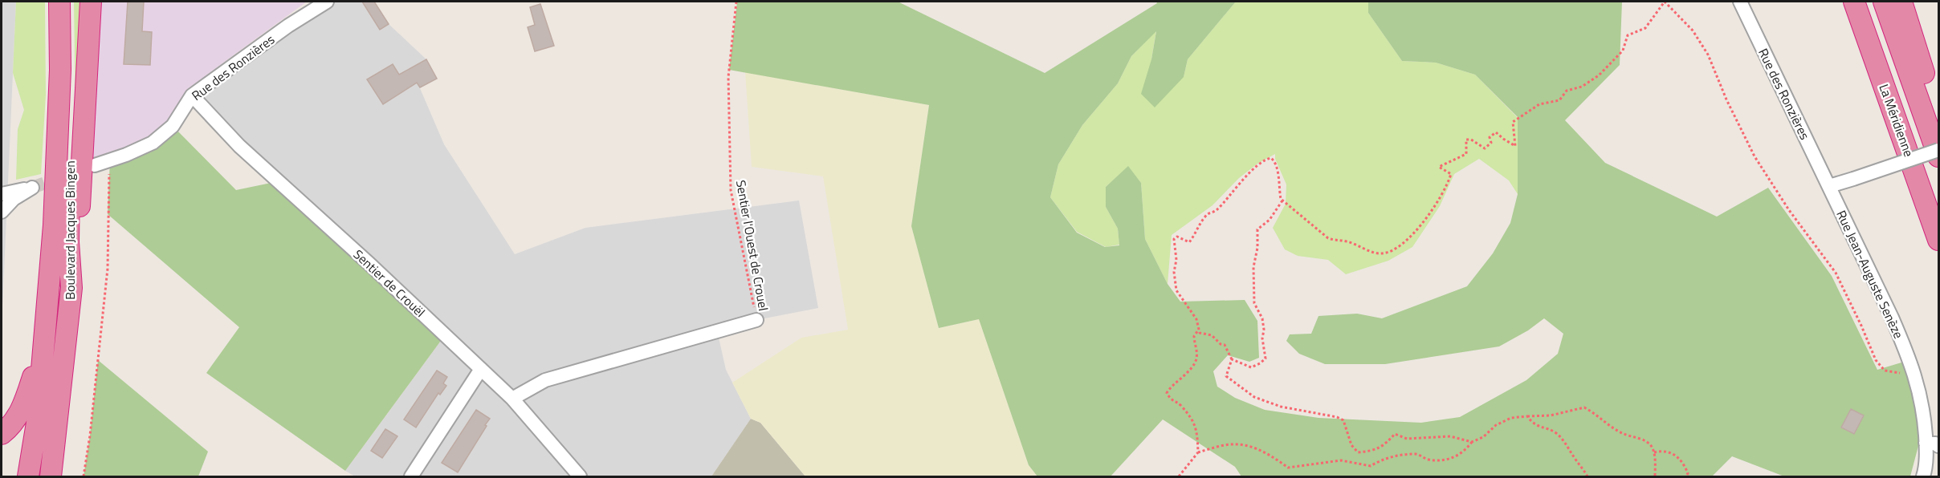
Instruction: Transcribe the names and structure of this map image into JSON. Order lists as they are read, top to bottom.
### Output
{
  "streets": {
    "highway": ["La Méridienne", "Boulevard Jacques Bingen"],
    "street": ["Rue des Ronzières", "Rue Jean-Auguste Senèze", "Sentier de Crouël"],
    "path": ["Sentier l'Ouest de Crouel"]
  },
  "crossings": [
    ["Rue des Ronzières", "Rue Jean-Auguste Senèze"],
    ["Rue des Ronzières", "Sentier de Crouël"]
  ]
}
